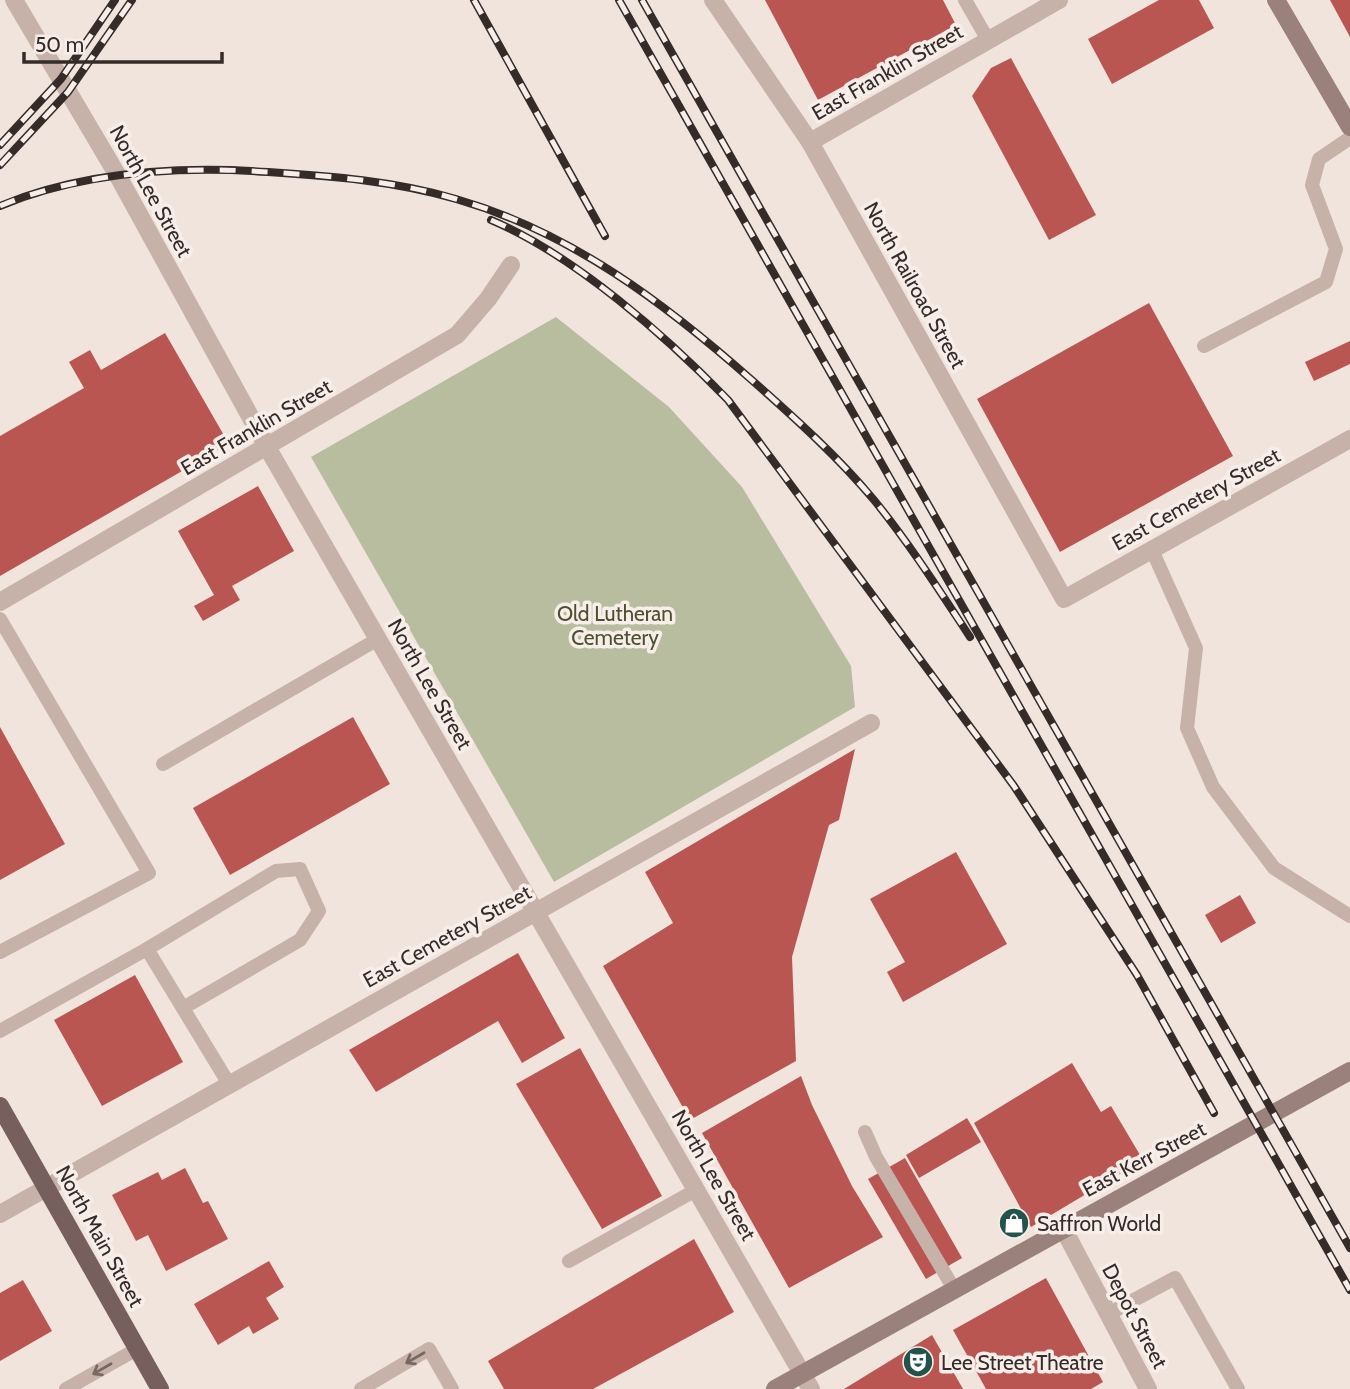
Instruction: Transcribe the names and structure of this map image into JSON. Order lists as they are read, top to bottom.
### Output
{
  "streets": {
    "main road": ["North Main Street"],
    "street": [
      "East Franklin Street",
      "North Lee Street",
      "North Railroad Street",
      "East Cemetery Street",
      "East Kerr Street",
      "Depot Street"
    ]
  },
  "crossings": [
    ["East Franklin Street", "North Lee Street"],
    ["East Franklin Street", "North Railroad Street"],
    ["North Lee Street", "East Cemetery Street"],
    ["North Lee Street", "East Kerr Street"],
    ["North Railroad Street", "East Cemetery Street"],
    ["East Cemetery Street", "North Main Street"],
    ["East Kerr Street", "Depot Street"]
  ],
  "parks": ["Old Lutheran Cemetery"],
  "places": {
    "shop": ["Saffron World"],
    "theatre": ["Lee Street Theatre"]
  },
  "scale_bar": "50 m"
}
